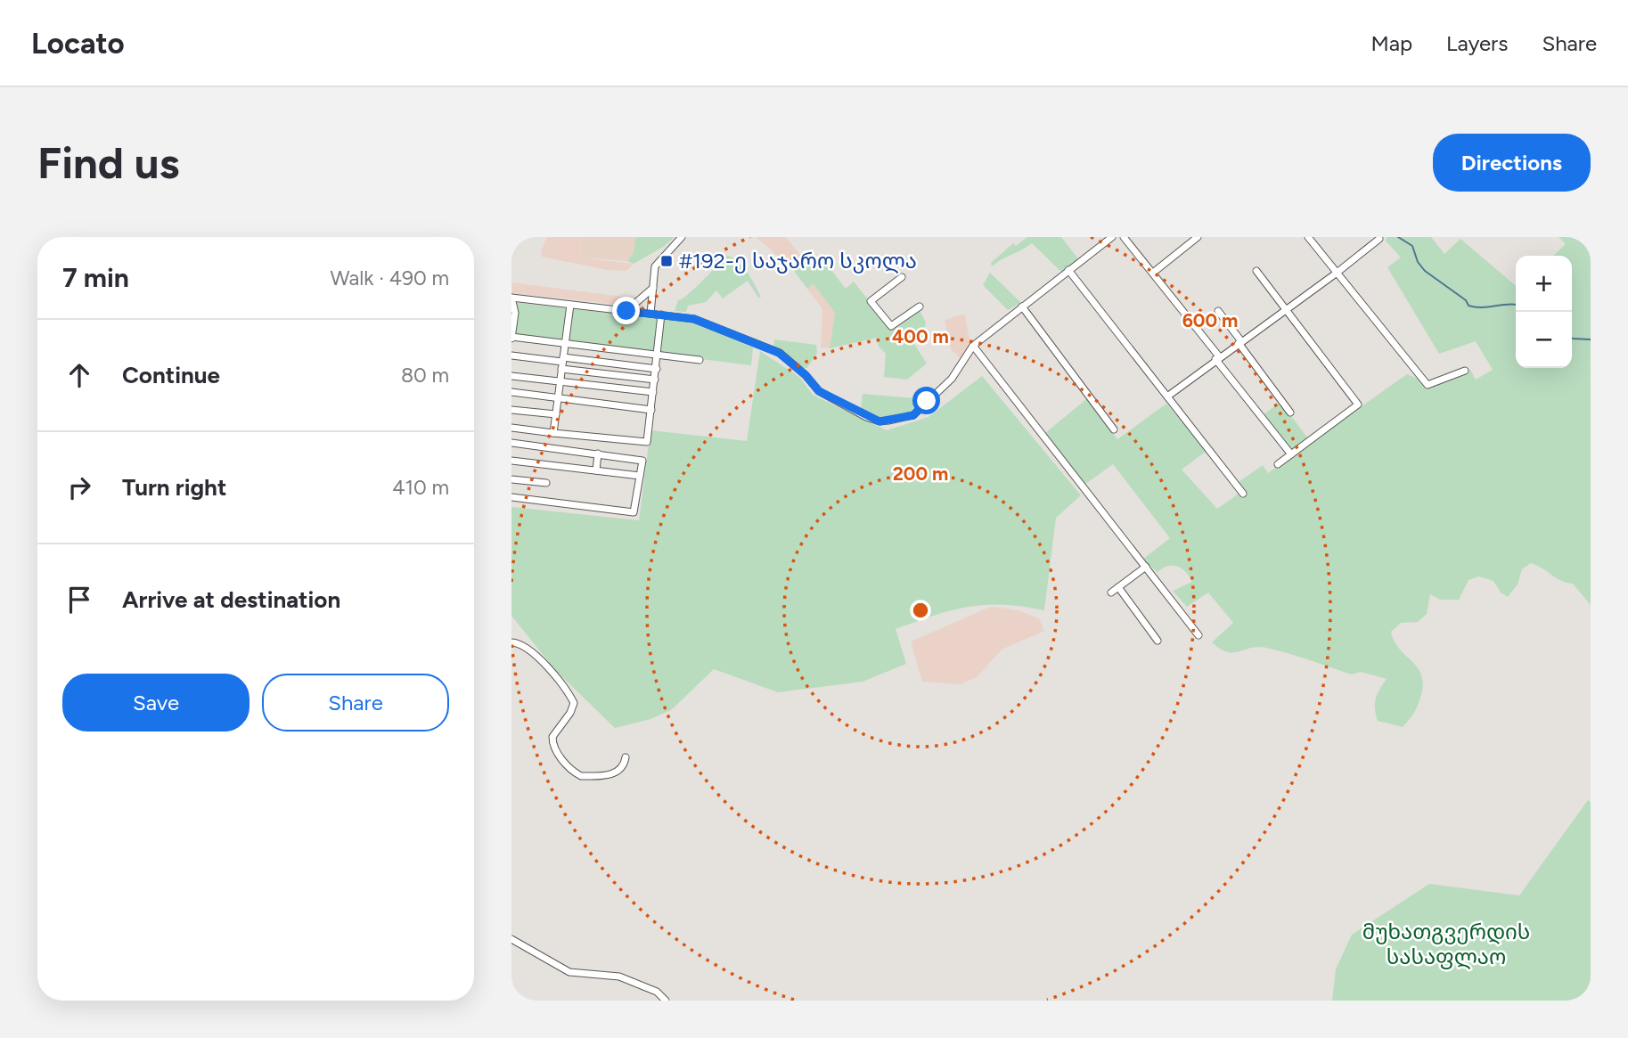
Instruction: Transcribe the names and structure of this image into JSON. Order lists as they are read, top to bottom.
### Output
{
  "parks": ["მუხათგვერდის სასაფლაო"],
  "places": {
    "transit": ["#192-ე საჯარო სკოლა"]
  },
  "page": {
    "header": "Locato",
    "nav": ["Map", "Layers", "Share"],
    "buttons": [
      "Directions",
      ["Save", "Share"]
    ],
    "title": "Find us",
    "heading": ["7 min", "Walk · 490 m"],
    "map_buttons": ["+", "−"],
    "list": [
      ["Continue", "80 m"],
      ["Turn right", "410 m"],
      "Arrive at destination"
    ]
  },
  "rings": ["600 m", "400 m", "200 m"]
}
